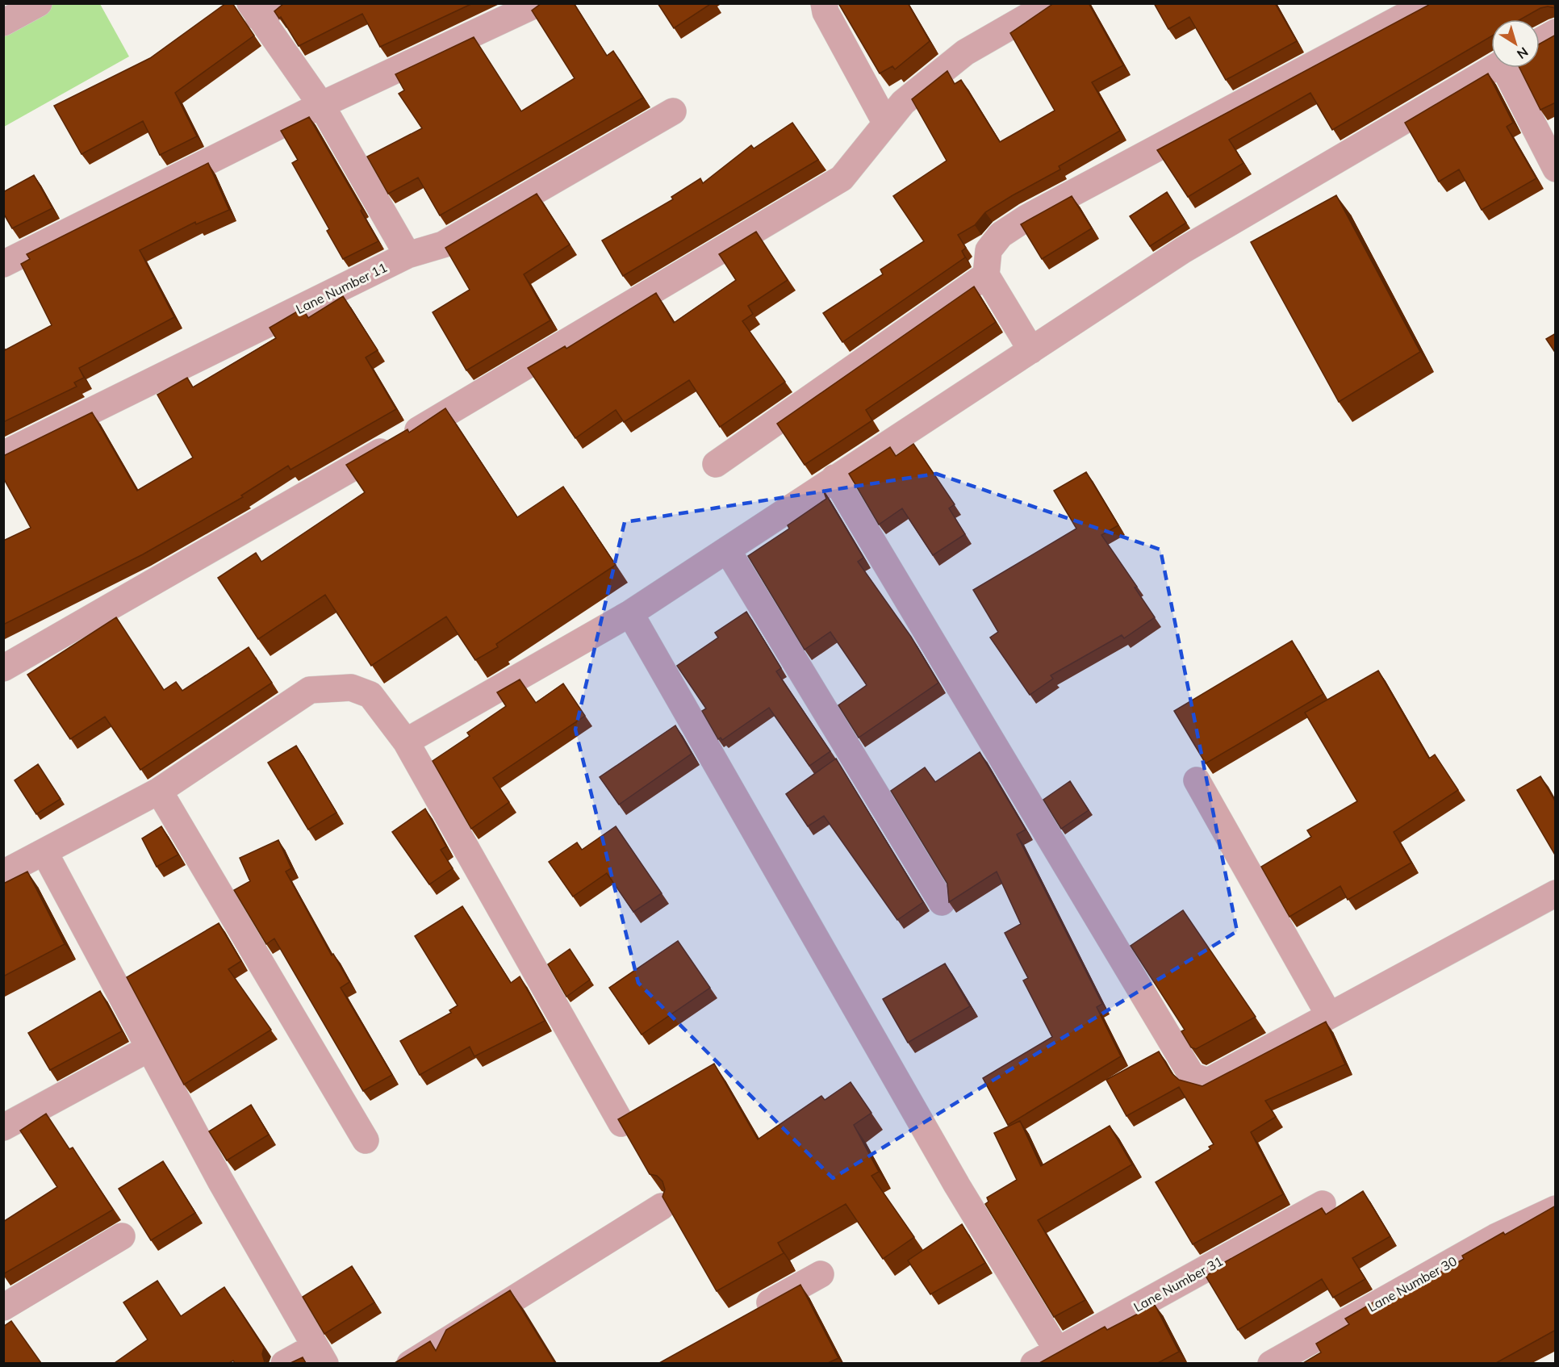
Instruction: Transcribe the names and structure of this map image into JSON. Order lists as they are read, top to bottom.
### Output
{
  "streets": {
    "street": ["Lane Number 11", "Lane Number 31", "Lane Number 30"]
  },
  "north": "bottom right"
}
